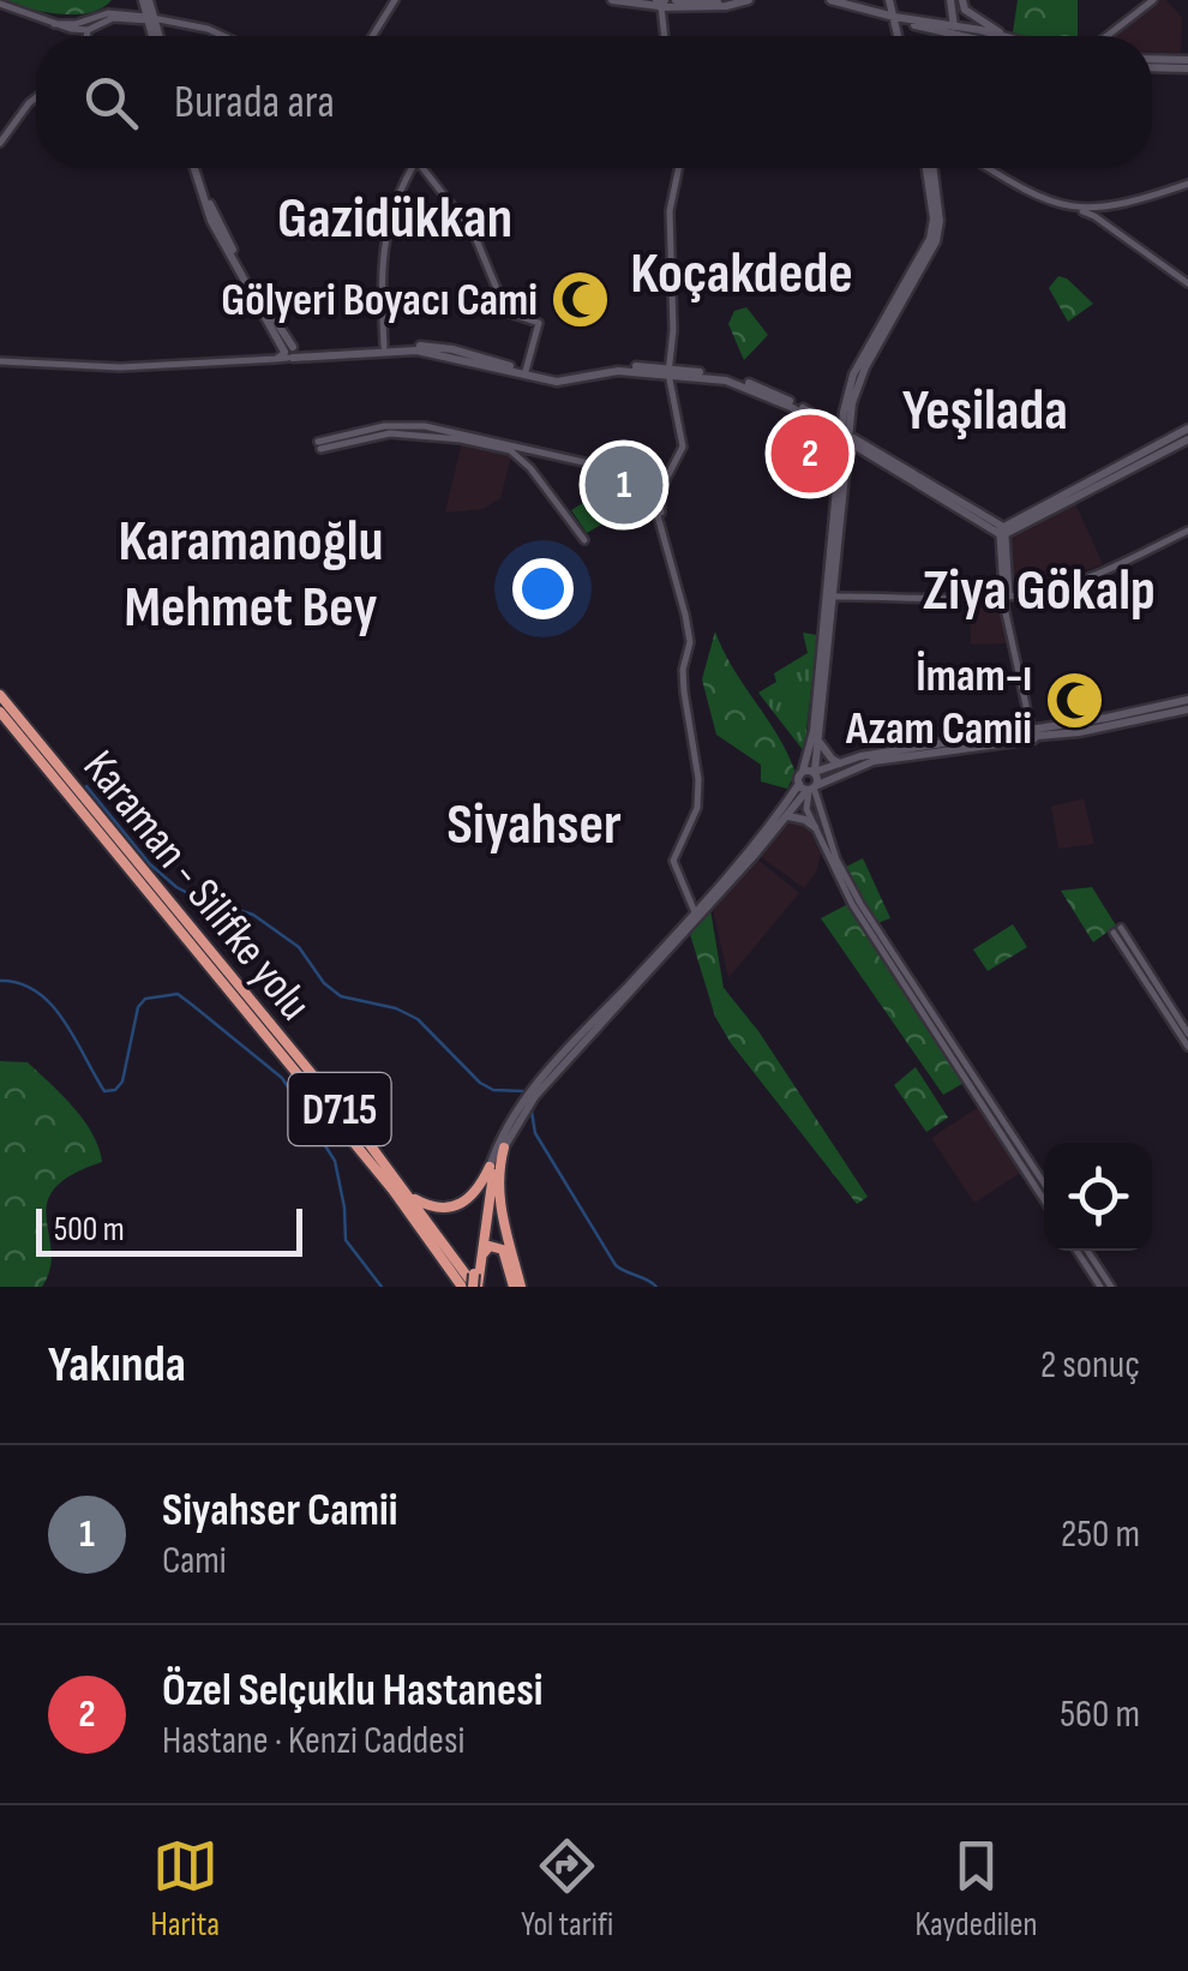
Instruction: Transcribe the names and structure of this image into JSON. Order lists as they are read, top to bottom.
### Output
{
  "streets": {
    "highway": ["Karaman - Silifke yolu", "D715"]
  },
  "districts": [
    "Gazidükkan",
    "Koçakdede",
    "Yeşilada",
    "Karamanoğlu Mehmet Bey",
    "Ziya Gökalp",
    "Siyahser"
  ],
  "places": {
    "mosque": ["Gölyeri Boyacı Cami", "İmam-ı Azam Camii"]
  },
  "scale_bar": "500 m",
  "page": {
    "search": "Burada ara",
    "pins": ["2", "1"],
    "scale": "500 m",
    "heading": ["Yakında", "2 sonuç"],
    "list": [
      {
        "mark": "1",
        "name": "Siyahser Camii",
        "note": "Cami",
        "value": "250 m"
      },
      {
        "mark": "2",
        "name": "Özel Selçuklu Hastanesi",
        "note": "Hastane · Kenzi Caddesi",
        "value": "560 m"
      }
    ],
    "nav": ["Harita", "Yol tarifi", "Kaydedilen"]
  }
}
